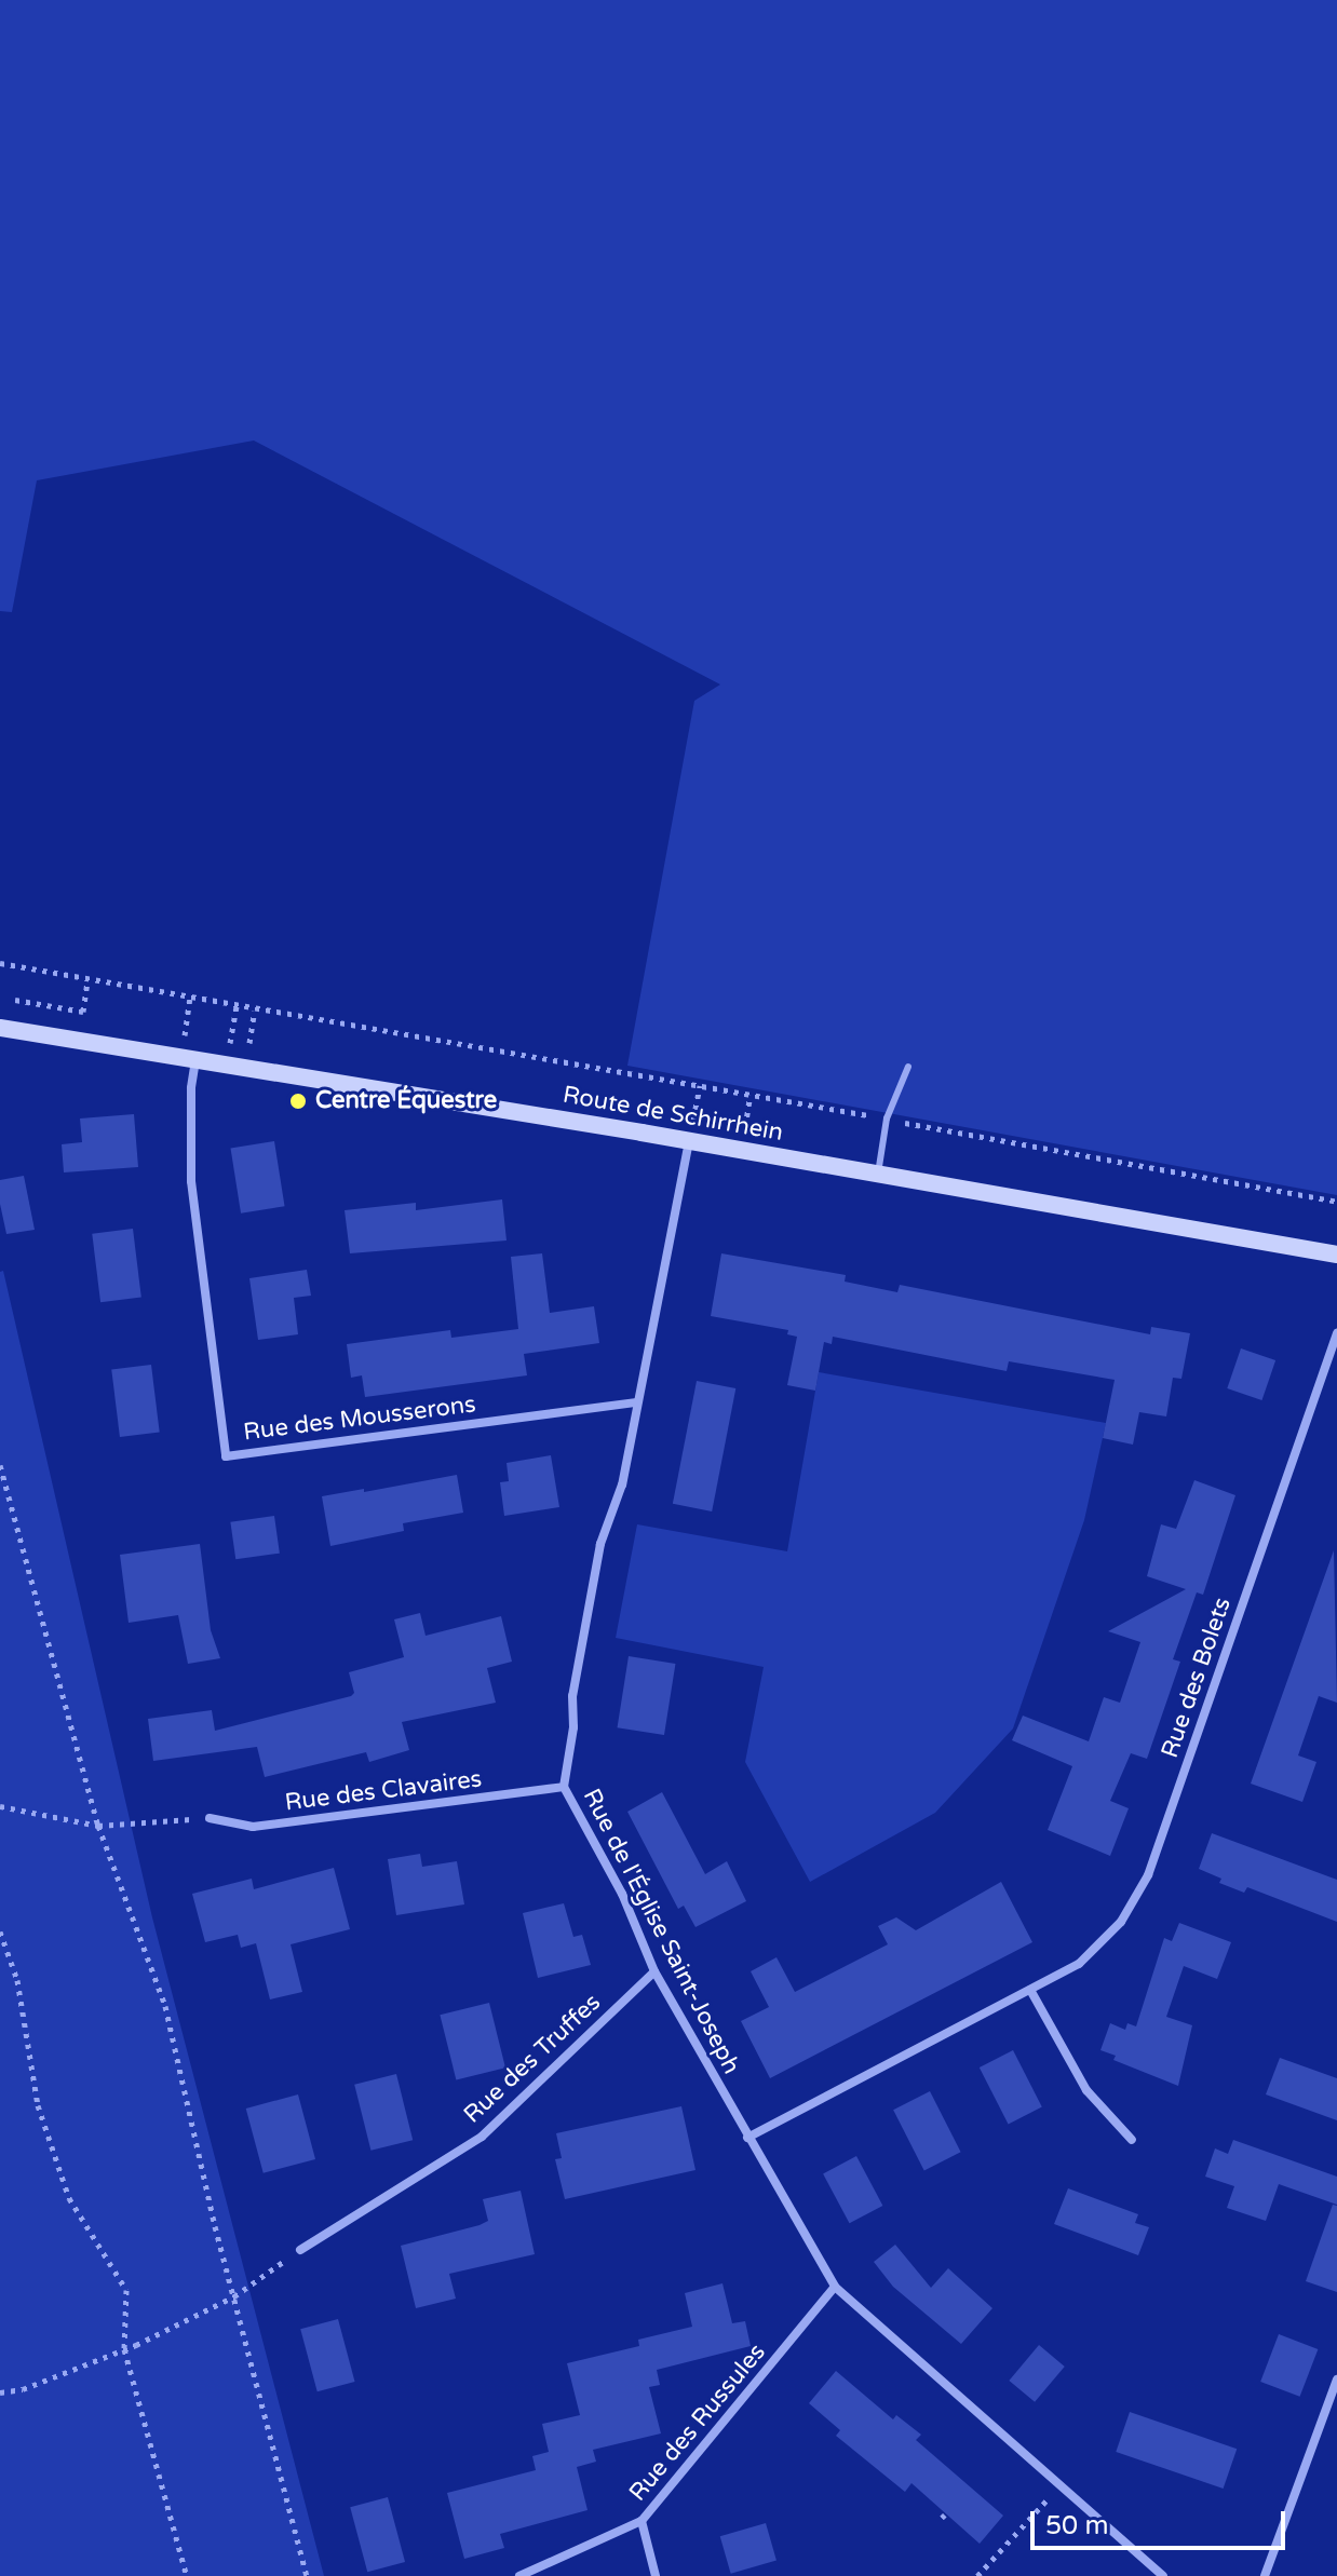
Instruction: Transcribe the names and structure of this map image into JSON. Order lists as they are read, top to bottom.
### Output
{
  "streets": {
    "street": [
      "Route de Schirrhein",
      "Rue des Mousserons",
      "Rue des Bolets",
      "Rue des Clavaires",
      "Rue de l'Église Saint-Joseph",
      "Rue des Truffes",
      "Rue des Russules"
    ]
  },
  "crossings": [
    ["Route de Schirrhein", "Rue des Mousserons"],
    ["Route de Schirrhein", "Rue de l'Église Saint-Joseph"],
    ["Rue des Mousserons", "Rue de l'Église Saint-Joseph"],
    ["Rue des Bolets", "Rue de l'Église Saint-Joseph"],
    ["Rue des Clavaires", "Rue de l'Église Saint-Joseph"],
    ["Rue de l'Église Saint-Joseph", "Rue des Truffes"],
    ["Rue de l'Église Saint-Joseph", "Rue des Russules"]
  ],
  "places": ["Centre Équestre"],
  "scale_bar": "50 m"
}
